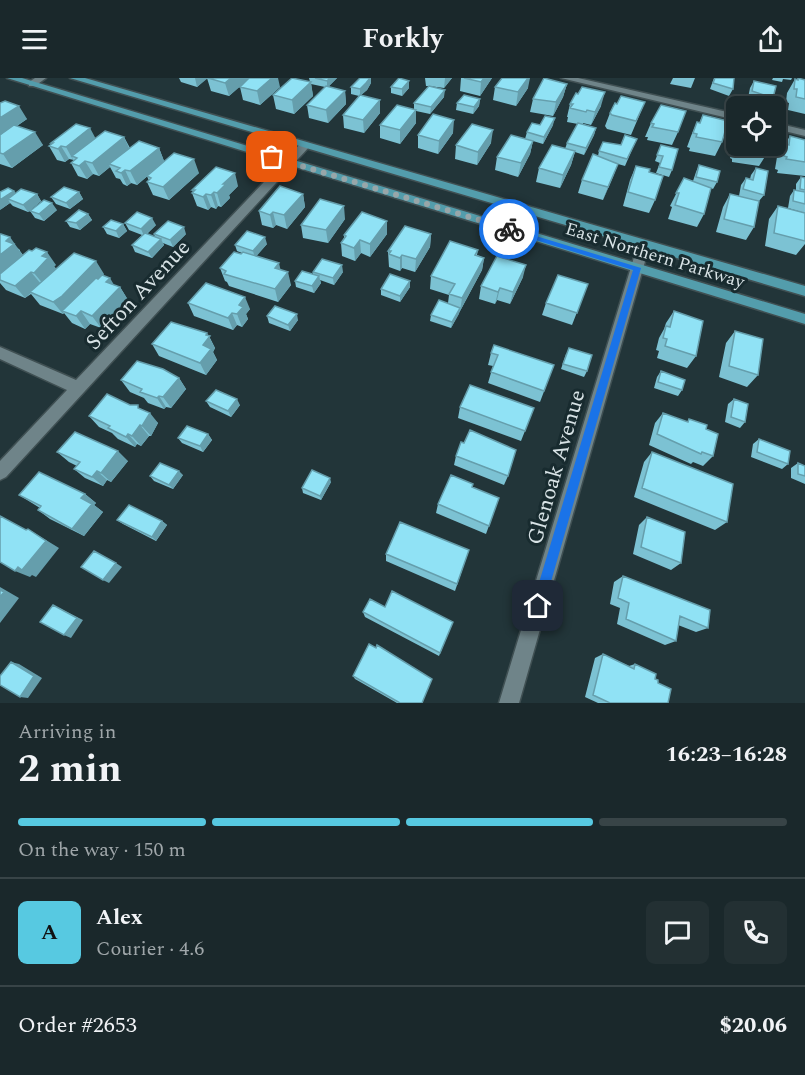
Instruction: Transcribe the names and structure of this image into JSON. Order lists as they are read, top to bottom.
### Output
{
  "streets": {
    "main road": ["East Northern Parkway"],
    "street": ["Sefton Avenue", "Glenoak Avenue"]
  },
  "crossings": [
    ["East Northern Parkway", "Sefton Avenue"],
    ["East Northern Parkway", "Glenoak Avenue"]
  ],
  "page": {
    "header": "Forkly",
    "heading": ["2 min", "Arriving in", "16:23–16:28"],
    "panel": [
      "Alex",
      "Courier · 4.6",
      "Order #2653",
      "$20.06"
    ],
    "bar": "On the way · 150 m",
    "round": "A"
  }
}
